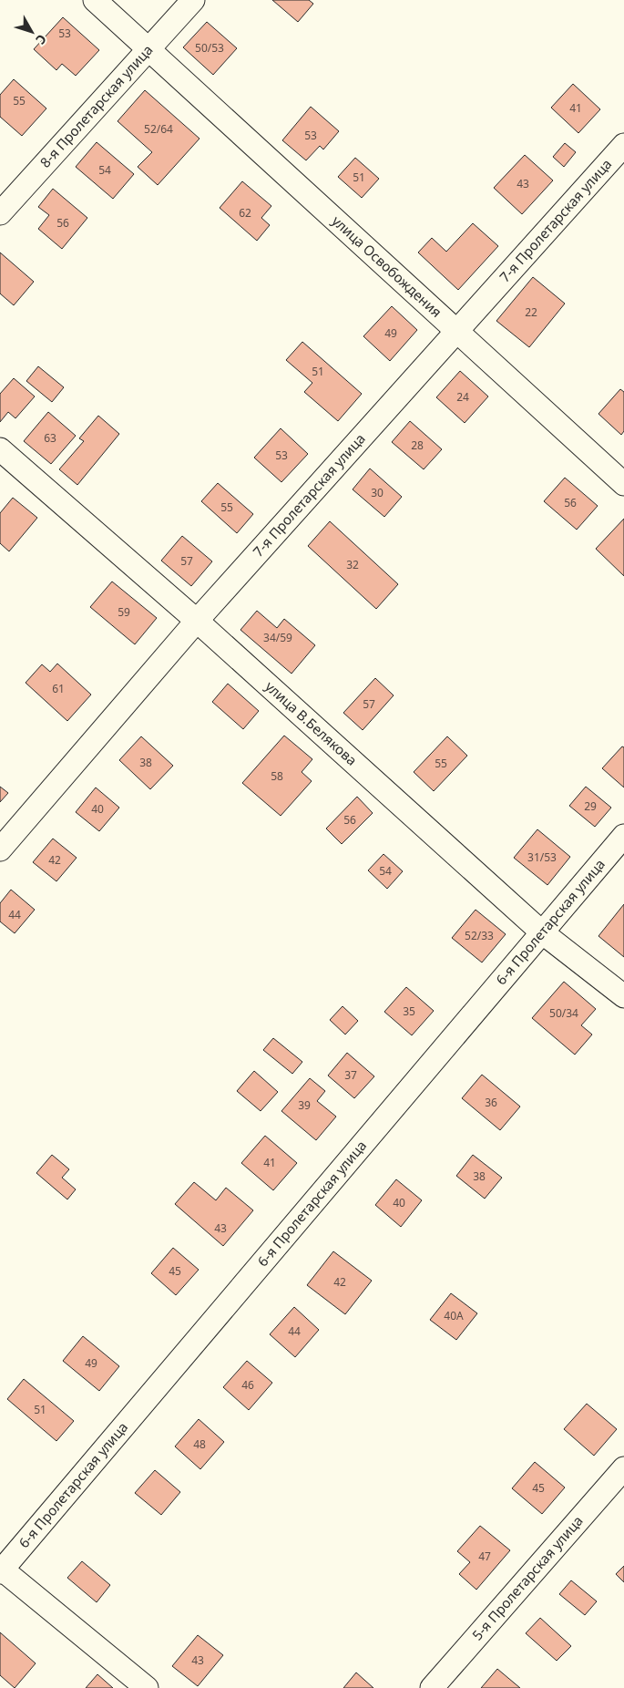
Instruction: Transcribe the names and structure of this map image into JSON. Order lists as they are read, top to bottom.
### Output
{
  "streets": {
    "street": [
      "8-я Пролетарская улица",
      "7-я Пролетарская улица",
      "улица Освобождения",
      "улица В.Белякова",
      "6-я Пролетарская улица",
      "5-я Пролетарская улица"
    ]
  },
  "crossings": [
    ["8-я Пролетарская улица", "улица Освобождения"],
    ["7-я Пролетарская улица", "улица Освобождения"],
    ["7-я Пролетарская улица", "улица В.Белякова"],
    ["улица В.Белякова", "6-я Пролетарская улица"]
  ],
  "house_numbers": [
    "53",
    "50/53",
    "55",
    "41",
    "52/64",
    "53",
    "54",
    "51",
    "43",
    "62",
    "56",
    "22",
    "49",
    "51",
    "24",
    "63",
    "28",
    "53",
    "30",
    "56",
    "55",
    "57",
    "32",
    "59",
    "34/59",
    "61",
    "57",
    "38",
    "55",
    "58",
    "29",
    "40",
    "56",
    "31/53",
    "42",
    "54",
    "44",
    "52/33",
    "35",
    "50/34",
    "37",
    "36",
    "39",
    "41",
    "38",
    "40",
    "43",
    "45",
    "42",
    "40А",
    "44",
    "49",
    "46",
    "51",
    "48",
    "45",
    "47",
    "43"
  ],
  "north": "bottom right"
}
